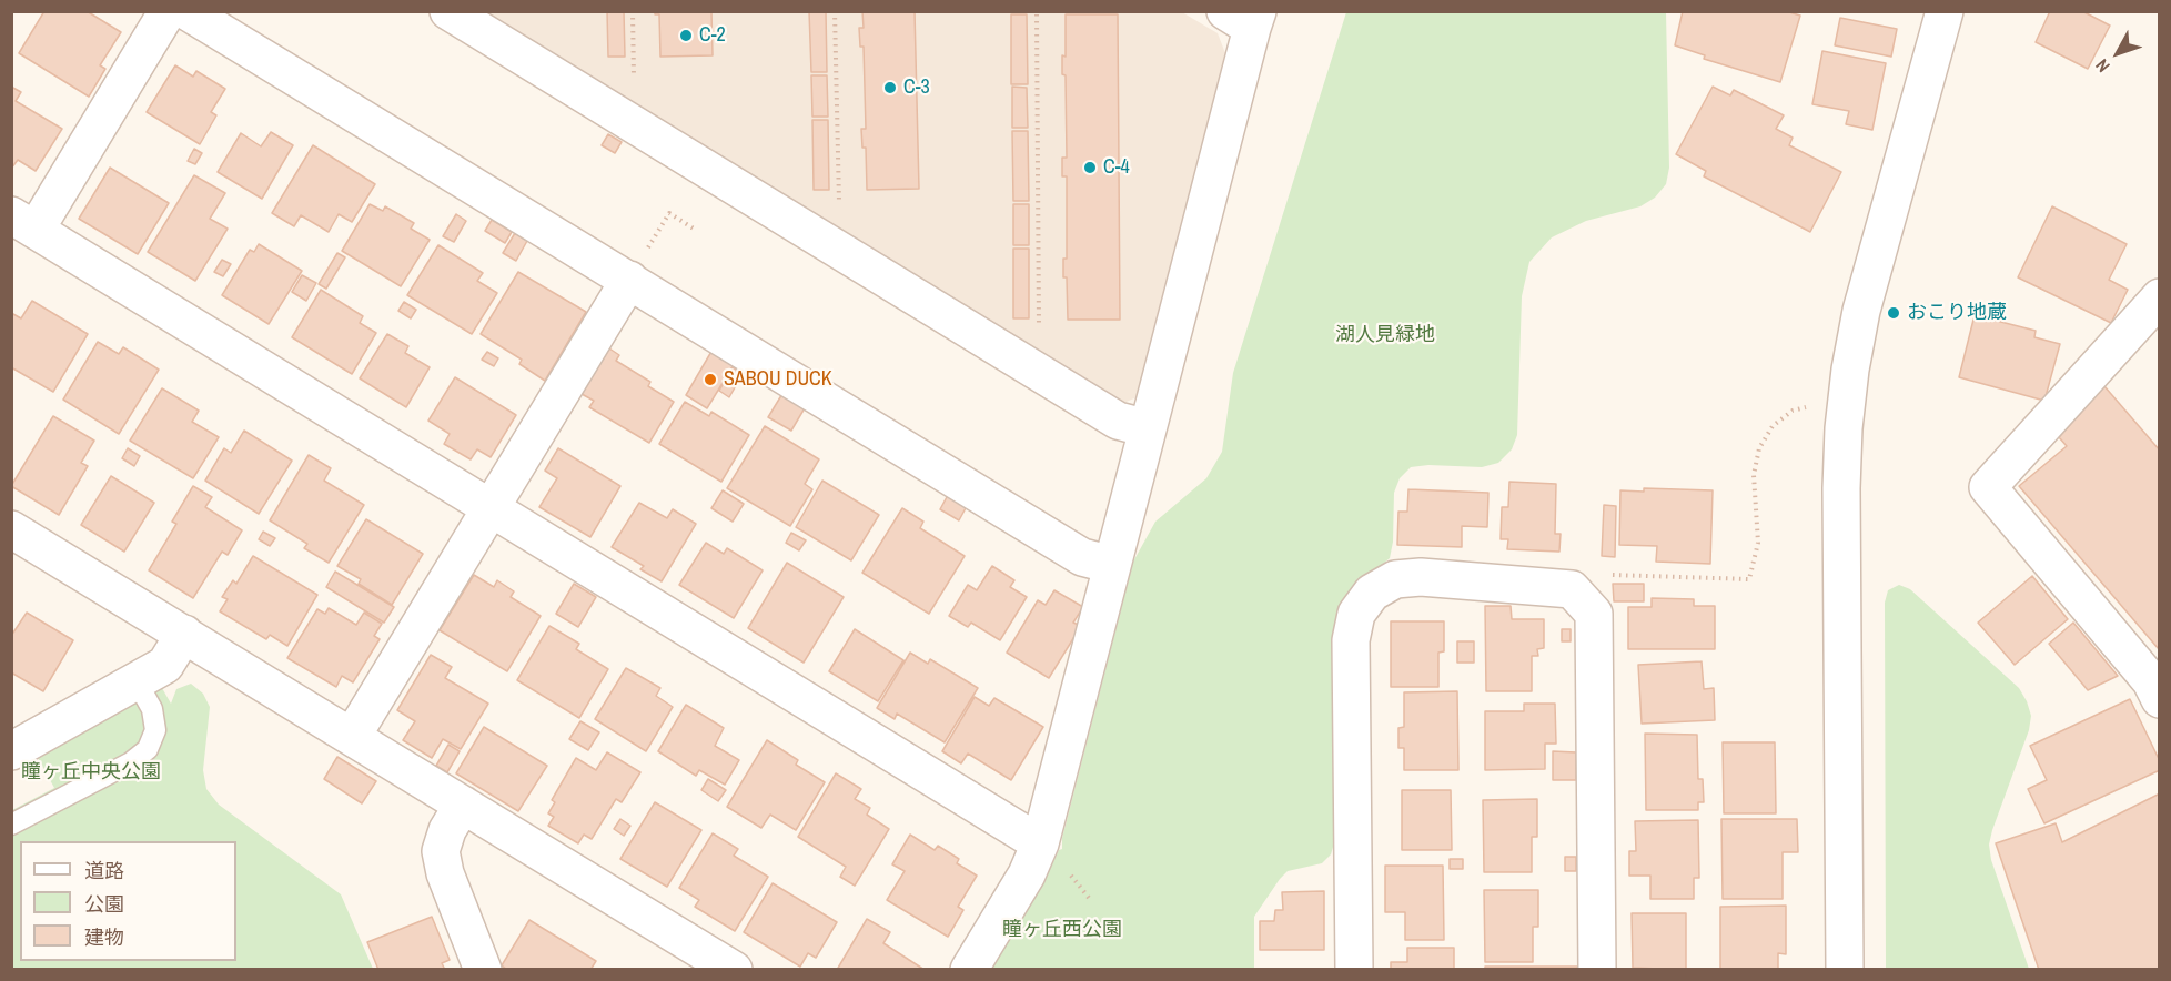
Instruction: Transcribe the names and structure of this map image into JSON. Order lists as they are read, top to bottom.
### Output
{
  "parks": ["湖人見緑地", "瞳ヶ丘中央公園", "瞳ヶ丘西公園"],
  "places": [
    "C-2",
    "C-3",
    "C-4",
    "おこり地蔵",
    "SABOU DUCK"
  ],
  "legend": ["道路", "公園", "建物"],
  "north": "bottom left"
}
